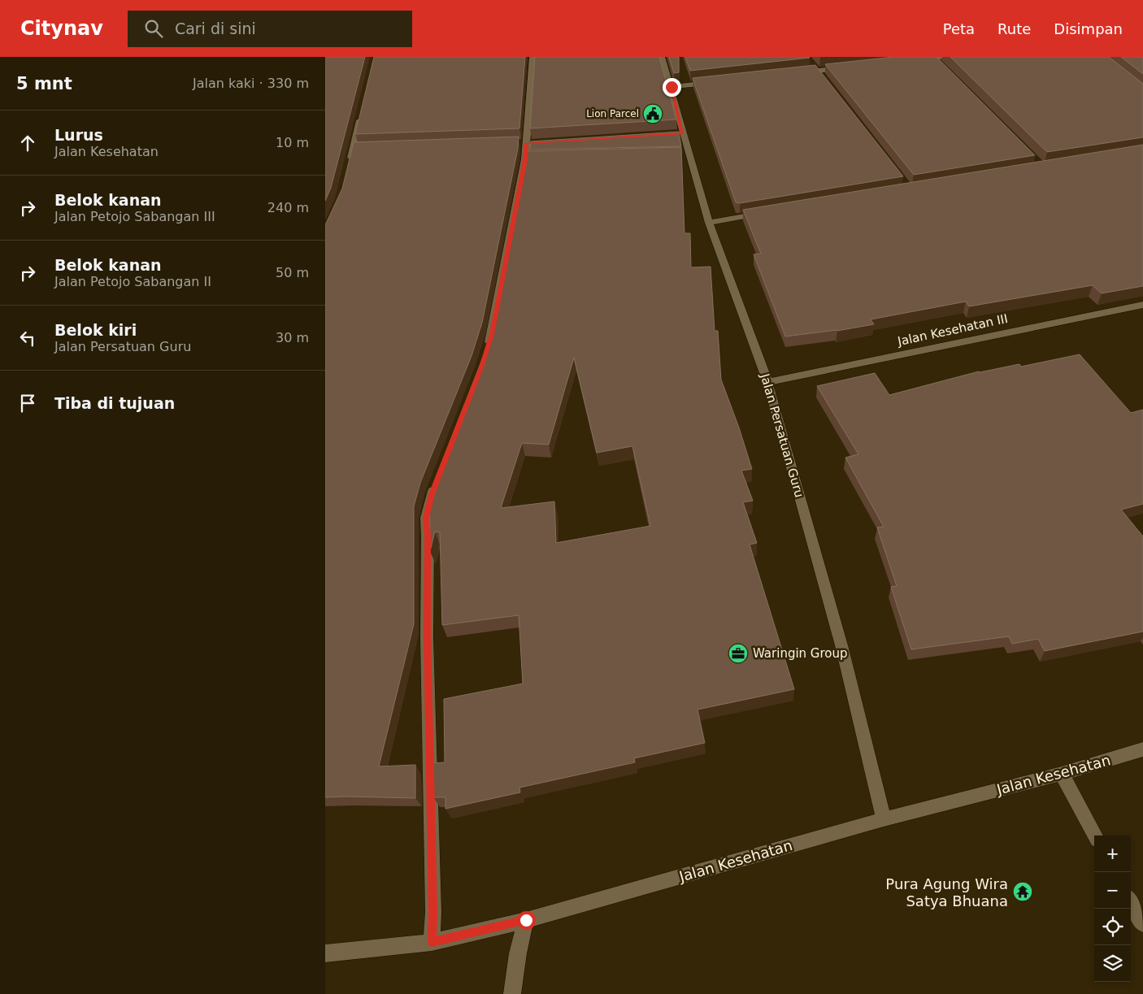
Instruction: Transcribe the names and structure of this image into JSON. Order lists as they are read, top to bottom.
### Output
{
  "streets": {
    "street": ["Jalan Kesehatan III", "Jalan Persatuan Guru", "Jalan Kesehatan"]
  },
  "crossings": [
    ["Jalan Kesehatan III", "Jalan Persatuan Guru"],
    ["Jalan Persatuan Guru", "Jalan Kesehatan"]
  ],
  "places": {
    "public building": ["Lion Parcel"],
    "office": ["Waringin Group"],
    "temple": ["Pura Agung Wira Satya Bhuana"]
  },
  "page": {
    "header": "Citynav",
    "search": "Cari di sini",
    "nav": ["Peta", "Rute", "Disimpan"],
    "heading": ["5 mnt", "Jalan kaki · 330 m"],
    "list": [
      ["Lurus", "Jalan Kesehatan", "10 m"],
      ["Belok kanan", "Jalan Petojo Sabangan III", "240 m"],
      ["Belok kanan", "Jalan Petojo Sabangan II", "50 m"],
      ["Belok kiri", "Jalan Persatuan Guru", "30 m"],
      "Tiba di tujuan"
    ],
    "map_buttons": ["+", "−"]
  }
}
